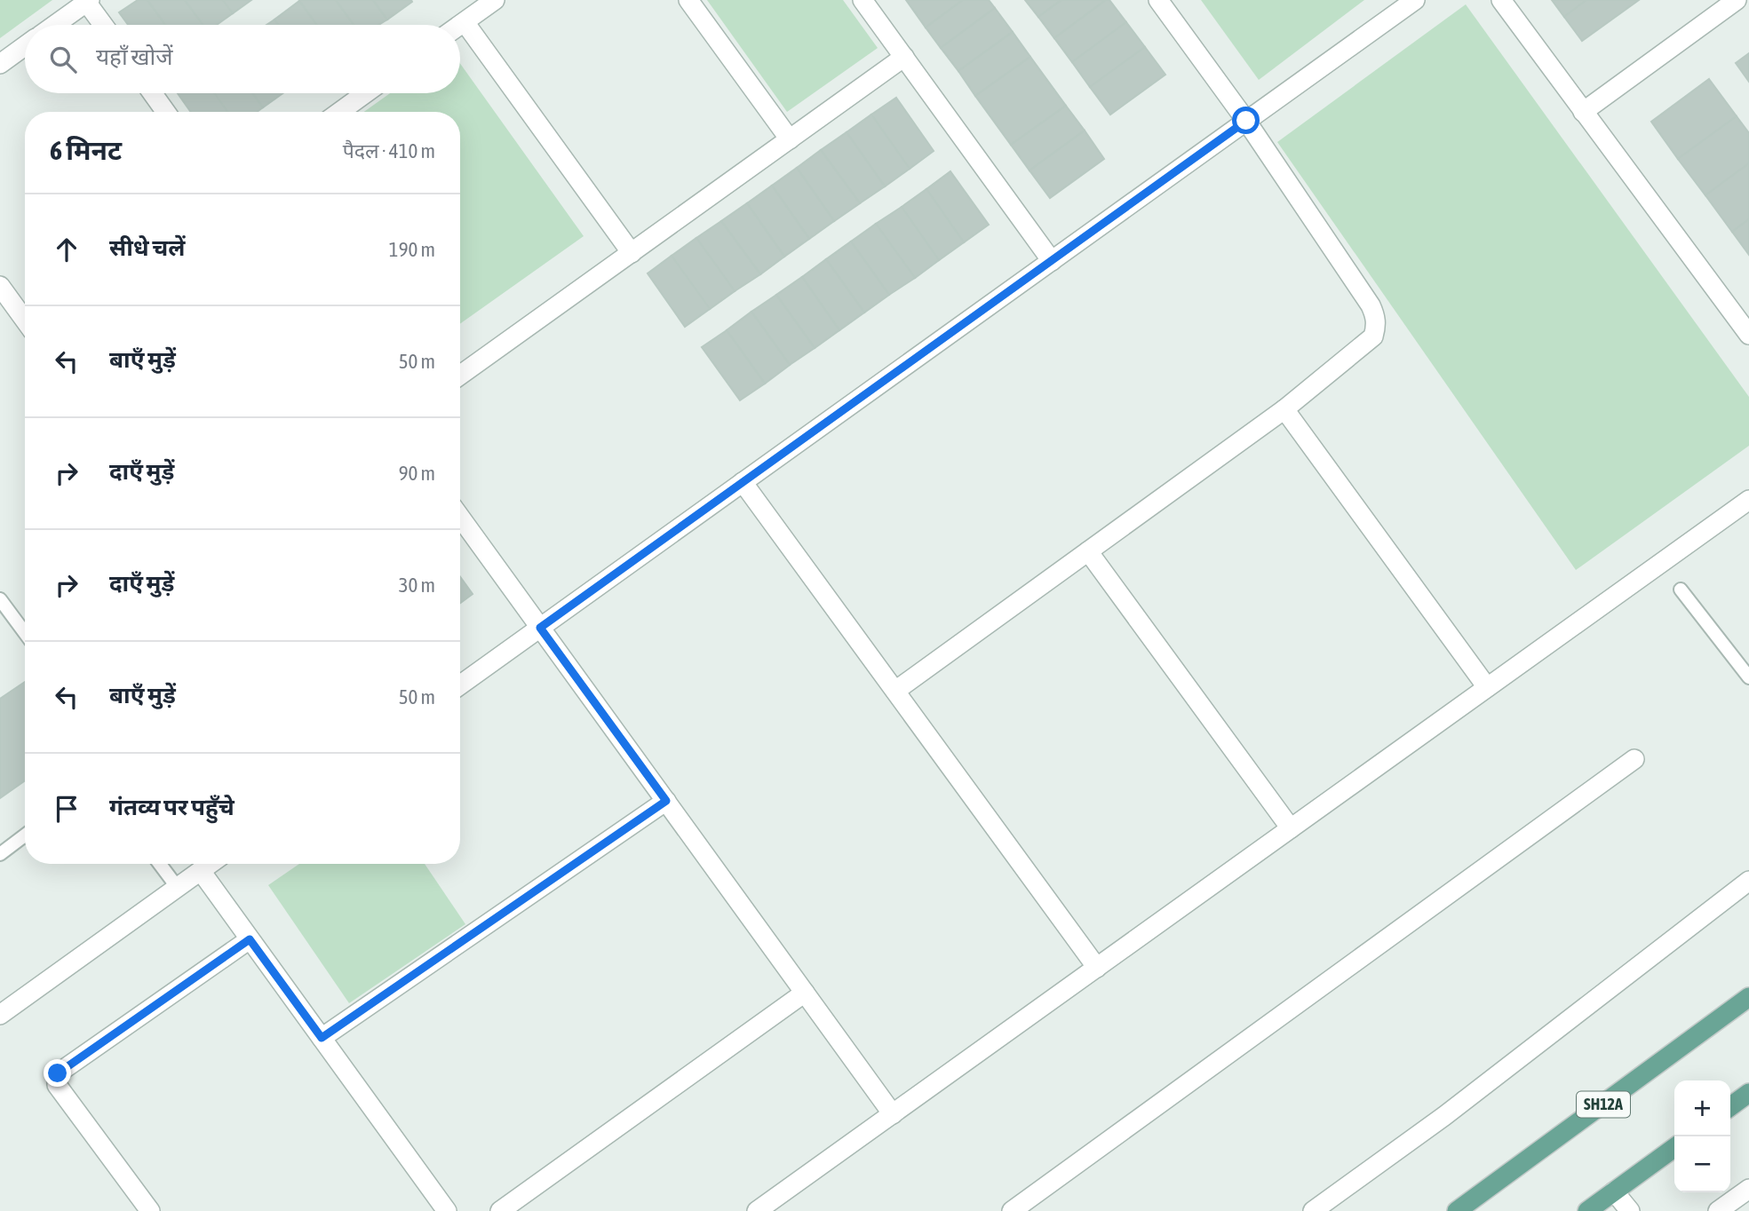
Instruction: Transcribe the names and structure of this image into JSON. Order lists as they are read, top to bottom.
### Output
{
  "streets": {
    "main road": ["SH12A"]
  },
  "page": {
    "search": "यहाँ खोजें",
    "heading": ["6 मिनट", "पैदल · 410 m"],
    "list": [
      ["सीधे चलें", "190 m"],
      ["बाएँ मुड़ें", "50 m"],
      ["दाएँ मुड़ें", "90 m"],
      ["दाएँ मुड़ें", "30 m"],
      ["बाएँ मुड़ें", "50 m"],
      "गंतव्य पर पहुँचे"
    ],
    "map_buttons": ["+", "−"]
  }
}
